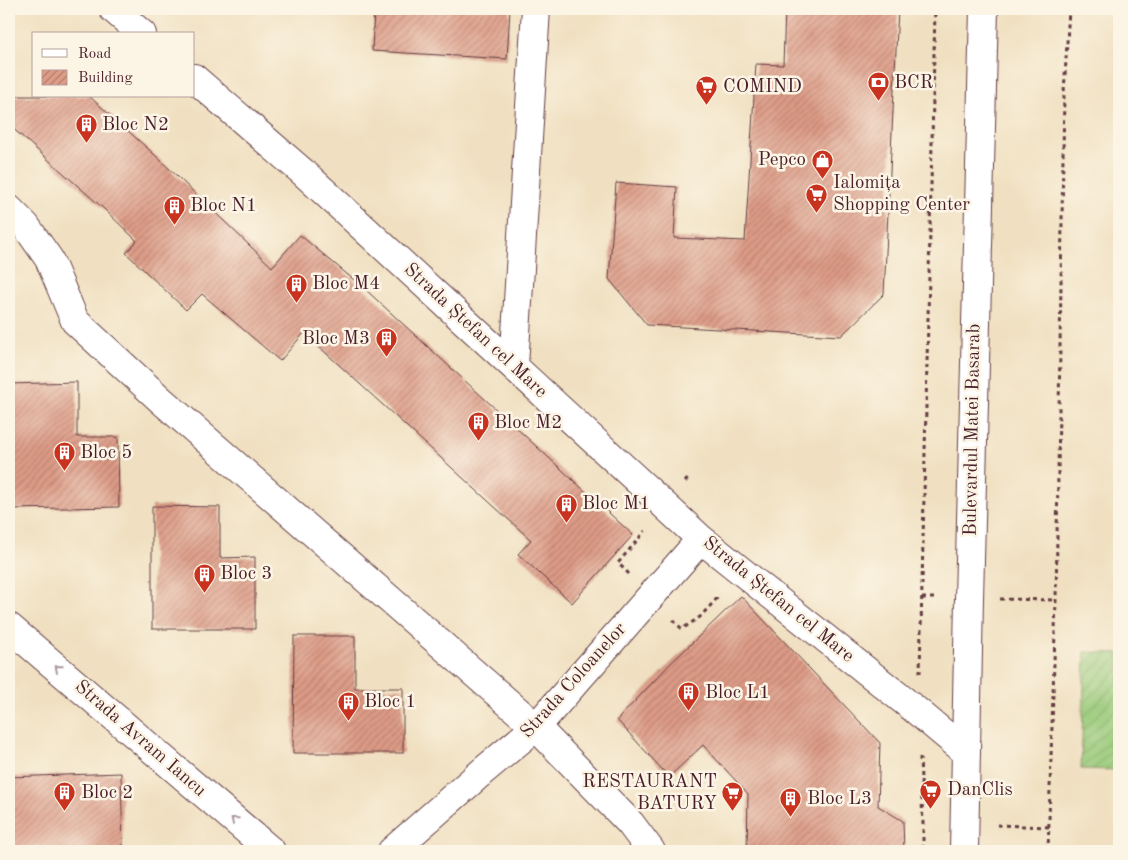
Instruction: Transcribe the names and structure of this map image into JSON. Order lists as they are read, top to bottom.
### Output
{
  "streets": {
    "street": [
      "Strada Ștefan cel Mare",
      "Bulevardul Matei Basarab",
      "Strada Coloanelor",
      "Strada Avram Iancu"
    ]
  },
  "crossings": [
    ["Strada Ștefan cel Mare", "Bulevardul Matei Basarab"],
    ["Strada Ștefan cel Mare", "Strada Coloanelor"]
  ],
  "one_way": ["Strada Avram Iancu"],
  "places": {
    "bank": ["BCR"],
    "supermarket": [
      "COMIND",
      "Ialomița Shopping Center",
      "DanClis",
      "RESTAURANT BATURY"
    ],
    "building": [
      "Bloc N2",
      "Bloc N1",
      "Bloc M4",
      "Bloc M3",
      "Bloc M2",
      "Bloc 5",
      "Bloc M1",
      "Bloc 3",
      "Bloc L1",
      "Bloc 1",
      "Bloc 2",
      "Bloc L3"
    ],
    "shop": ["Pepco"]
  },
  "legend": ["Road", "Building"]
}
